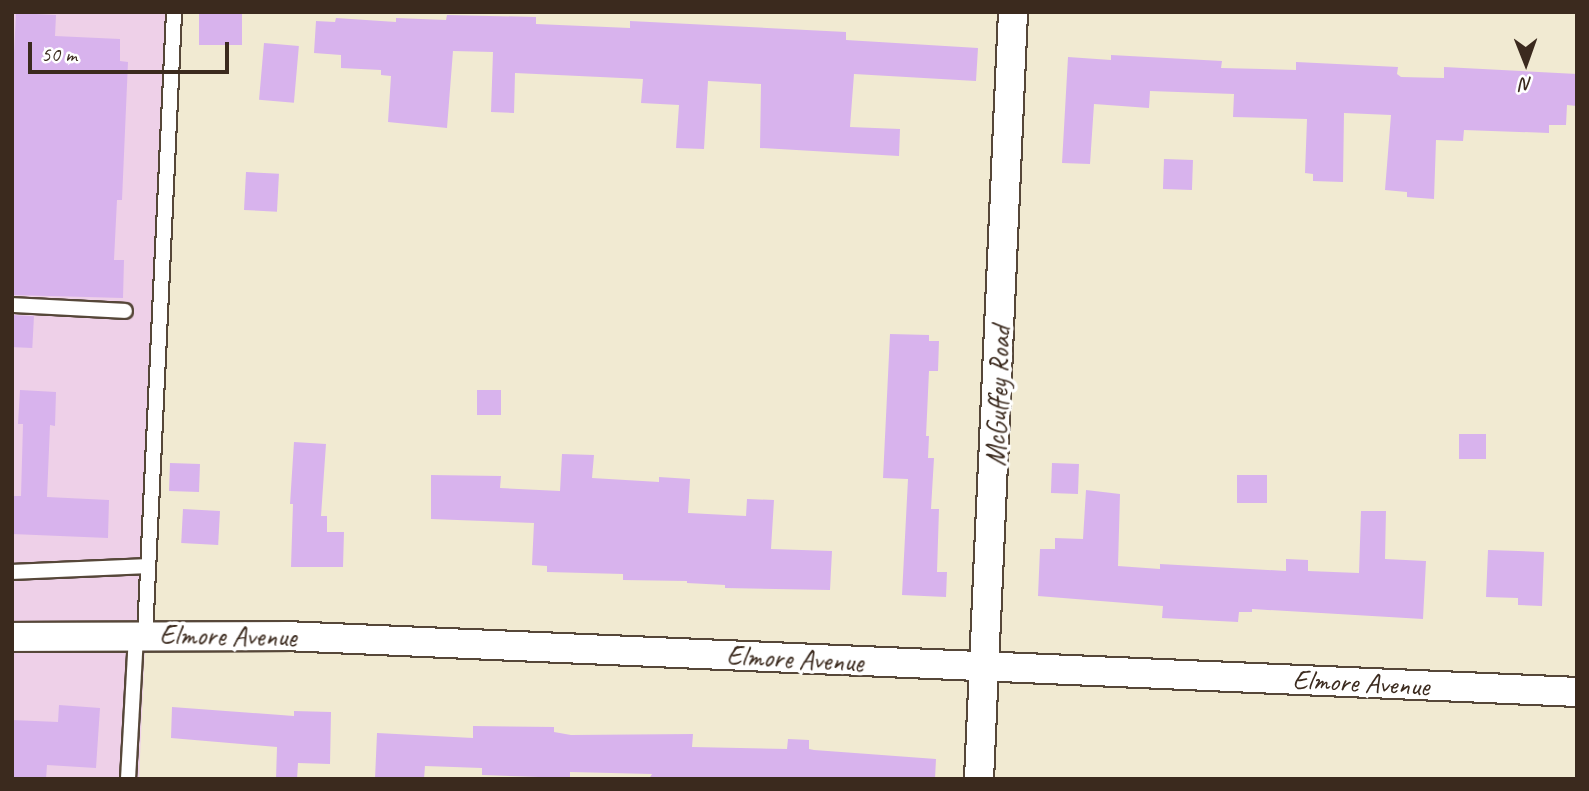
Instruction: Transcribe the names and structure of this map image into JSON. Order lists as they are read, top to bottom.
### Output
{
  "streets": {
    "street": ["McGuffey Road", "Elmore Avenue"]
  },
  "crossings": [
    ["McGuffey Road", "Elmore Avenue"]
  ],
  "scale_bar": "50 m",
  "north": "bottom"
}
